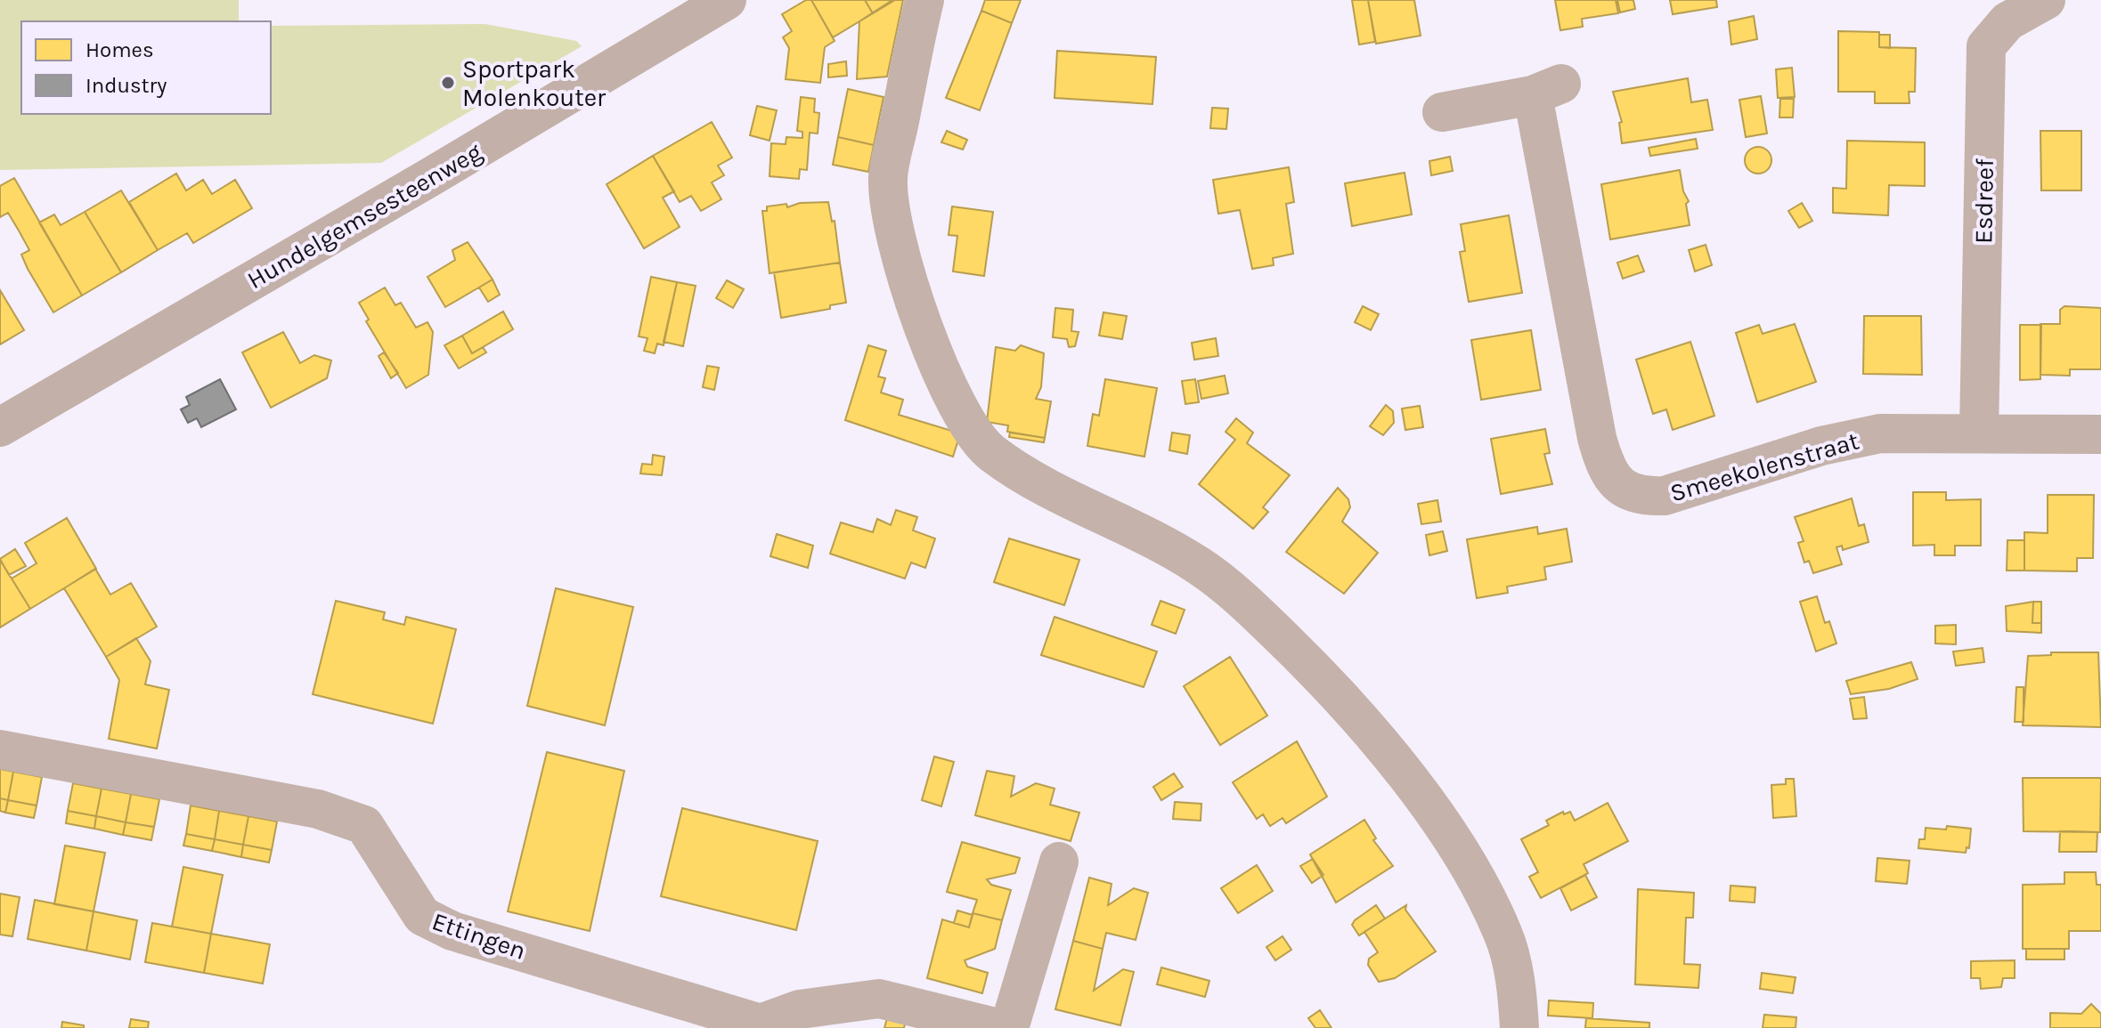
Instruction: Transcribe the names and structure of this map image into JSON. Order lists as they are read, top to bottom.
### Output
{
  "streets": {
    "main road": ["Hundelgemsesteenweg"],
    "street": ["Esdreef", "Smeekolenstraat", "Ettingen"]
  },
  "crossings": [
    ["Esdreef", "Smeekolenstraat"]
  ],
  "places": ["Sportpark Molenkouter"],
  "legend": ["Homes", "Industry"]
}
